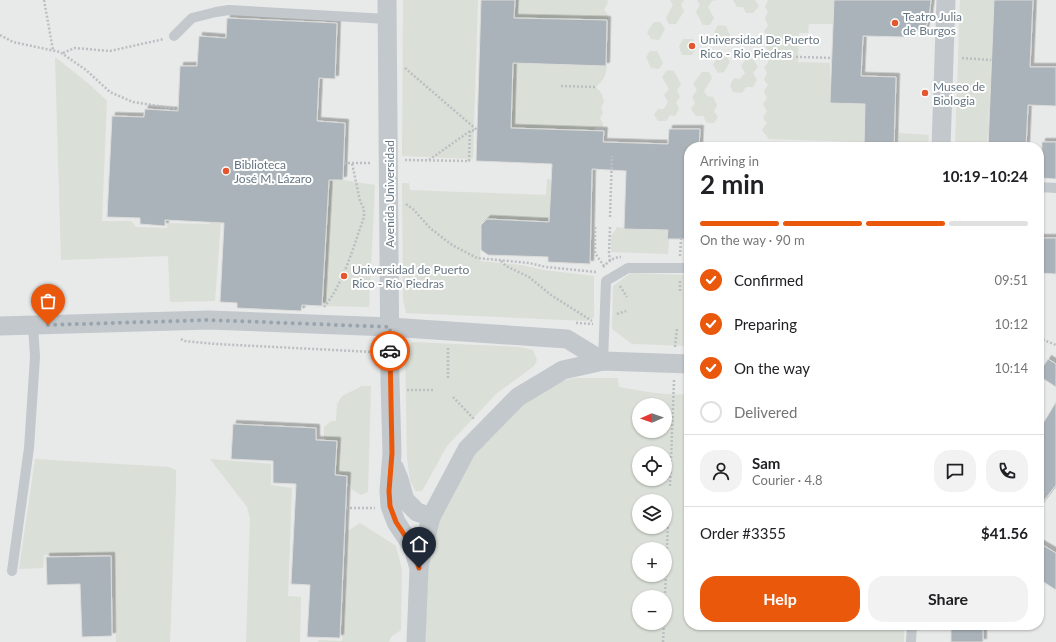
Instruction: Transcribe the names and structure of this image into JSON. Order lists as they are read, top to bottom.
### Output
{
  "streets": {
    "street": ["Avenida Universidad"]
  },
  "places": [
    "Teatro Julia de Burgos",
    "Universidad De Puerto Rico - Rio Piedras",
    "Museo de Biologia",
    "Biblioteca José M. Lázaro",
    "Universidad de Puerto Rico - Río Piedras"
  ],
  "north": "left",
  "page": {
    "heading": ["2 min", "Arriving in", "10:19–10:24"],
    "panel": [
      "Sam",
      "Courier · 4.8",
      "Order #3355",
      "$41.56"
    ],
    "bar": "On the way · 90 m",
    "list": [
      ["Confirmed", "09:51"],
      ["Preparing", "10:12"],
      ["On the way", "10:14"],
      "Delivered"
    ],
    "map_buttons": ["+", "−"],
    "buttons": ["Help", "Share"]
  }
}
